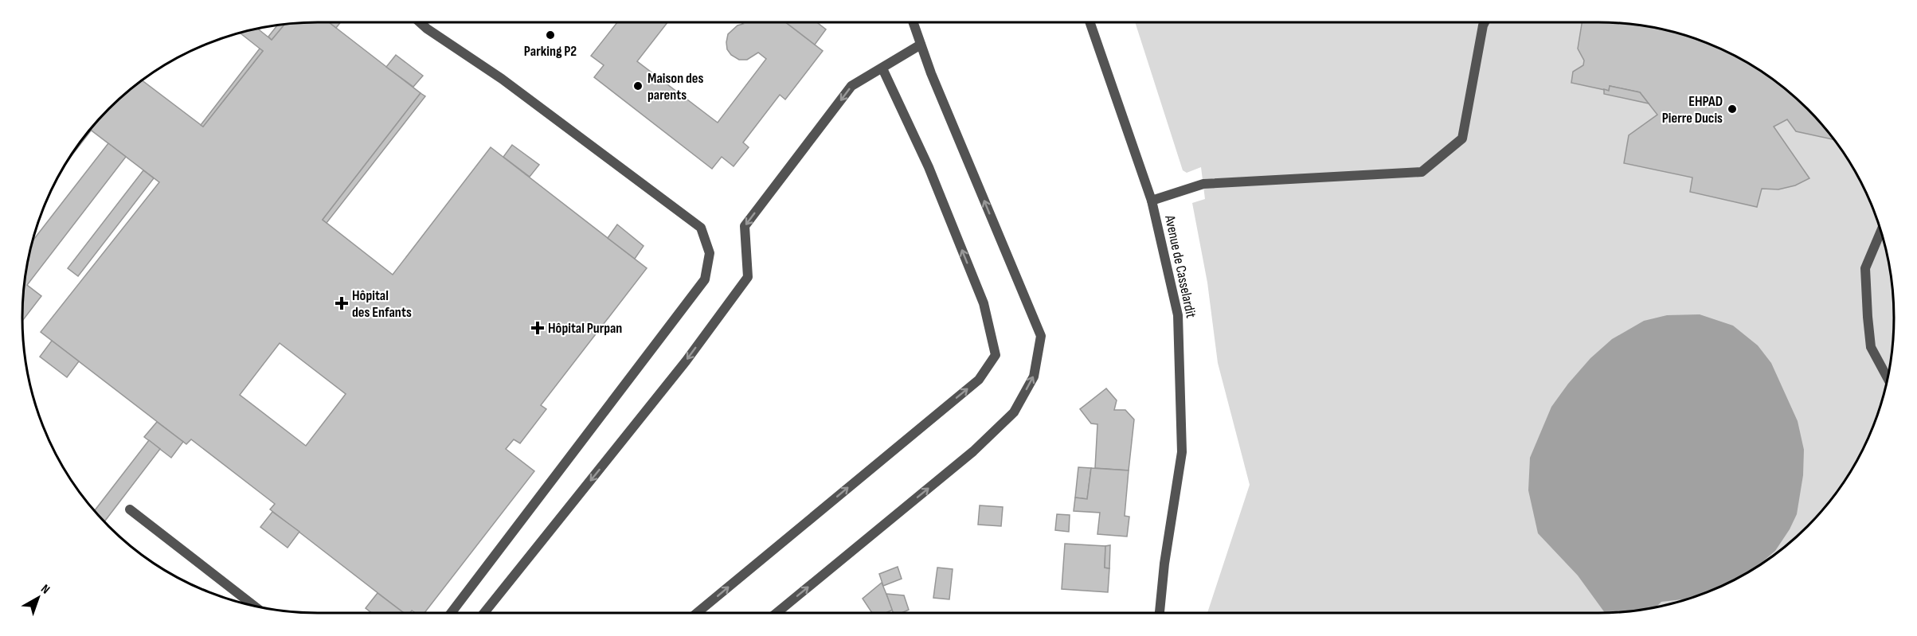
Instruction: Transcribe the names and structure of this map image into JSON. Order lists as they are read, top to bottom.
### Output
{
  "streets": {
    "street": ["Avenue de Casselardit"]
  },
  "places": {
    "other": ["Parking P2", "Maison des parents", "EHPAD Pierre Ducis"],
    "health": ["Hôpital des Enfants", "Hôpital Purpan"]
  },
  "north": "top right"
}
